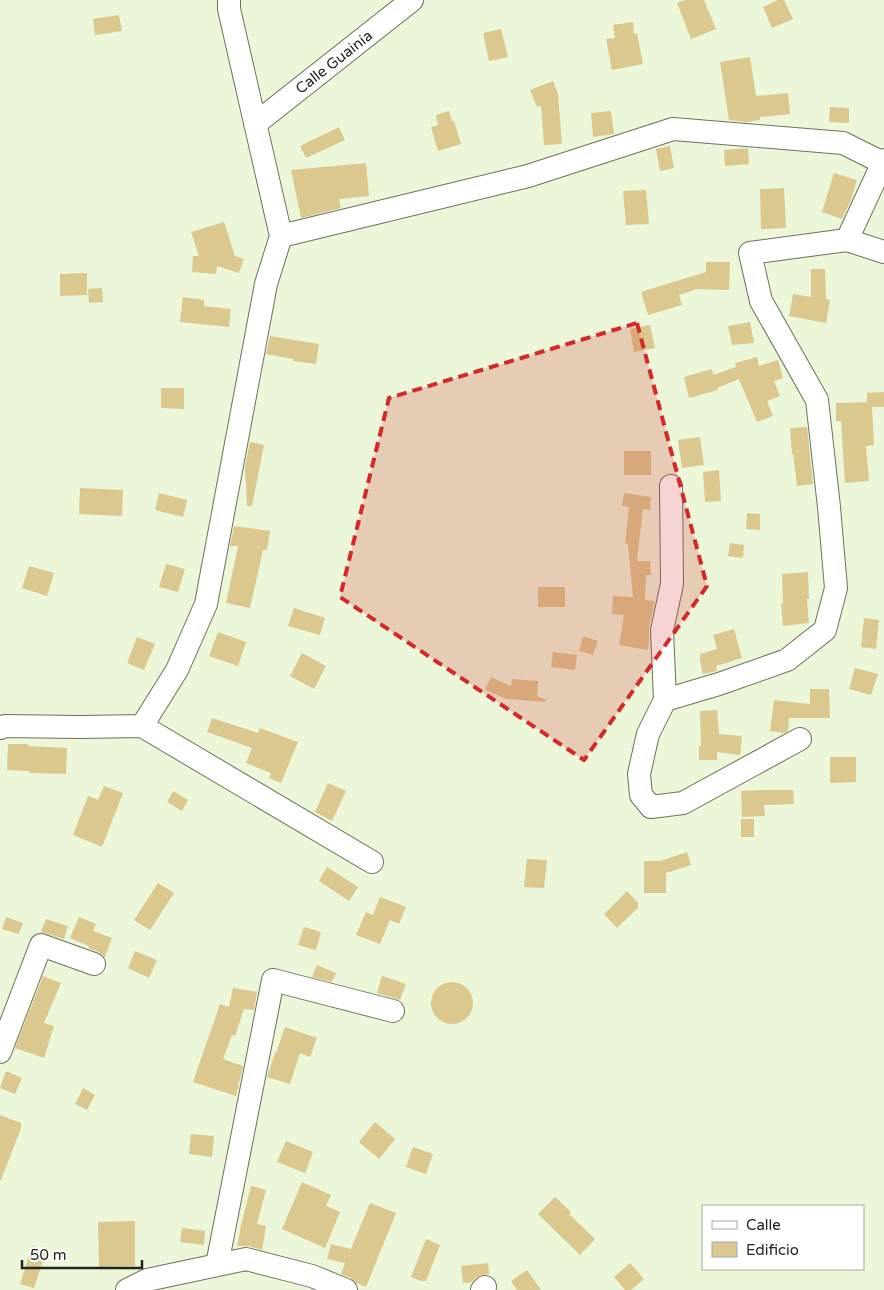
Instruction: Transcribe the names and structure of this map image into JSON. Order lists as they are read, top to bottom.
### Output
{
  "streets": {
    "street": ["Calle Guainía"]
  },
  "legend": ["Calle", "Edificio"],
  "scale_bar": "50 m"
}
